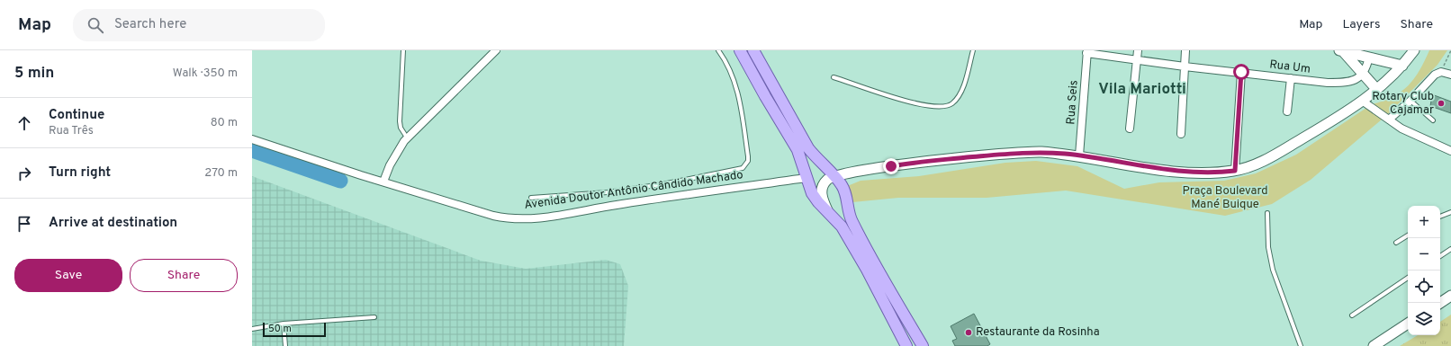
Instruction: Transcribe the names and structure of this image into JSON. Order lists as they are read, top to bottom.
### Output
{
  "streets": {
    "street": ["Rua Um", "Rua Seis", "Avenida Doutor Antônio Cândido Machado"]
  },
  "crossings": [
    ["Rua Um", "Rua Seis"]
  ],
  "districts": ["Vila Mariotti"],
  "parks": ["Praça Boulevard Mané Buique"],
  "places": ["Rotary Club Cajamar", "Restaurante da Rosinha"],
  "scale_bar": "50 m",
  "page": {
    "header": "Map",
    "search": "Search here",
    "nav": ["Map", "Layers", "Share"],
    "heading": ["5 min", "Walk · 350 m"],
    "list": [
      ["Continue", "Rua Três", "80 m"],
      ["Turn right", "270 m"],
      "Arrive at destination"
    ],
    "map_buttons": ["+", "−"],
    "buttons": ["Save", "Share"],
    "scale": "50 m"
  }
}
